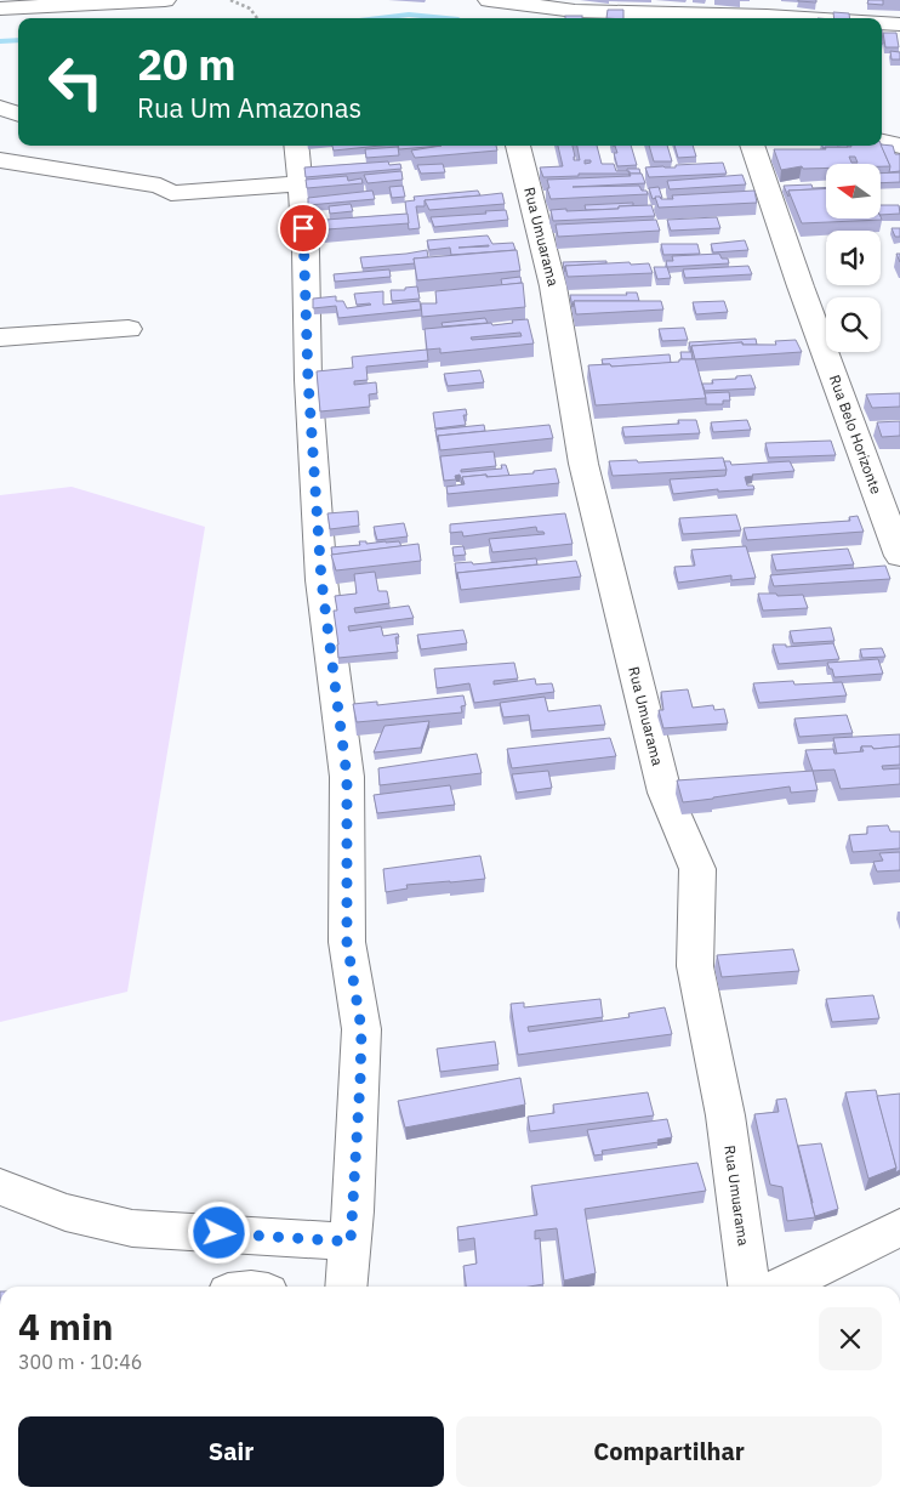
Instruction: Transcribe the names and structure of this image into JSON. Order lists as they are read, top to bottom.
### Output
{
  "streets": {
    "street": ["Rua Umuarama", "Rua Belo Horizonte"]
  },
  "north": "left",
  "page": {
    "turn": ["20 m", "Rua Um Amazonas"],
    "heading": ["4 min", "300 m · 10:46"],
    "buttons": ["Sair", "Compartilhar"]
  }
}
